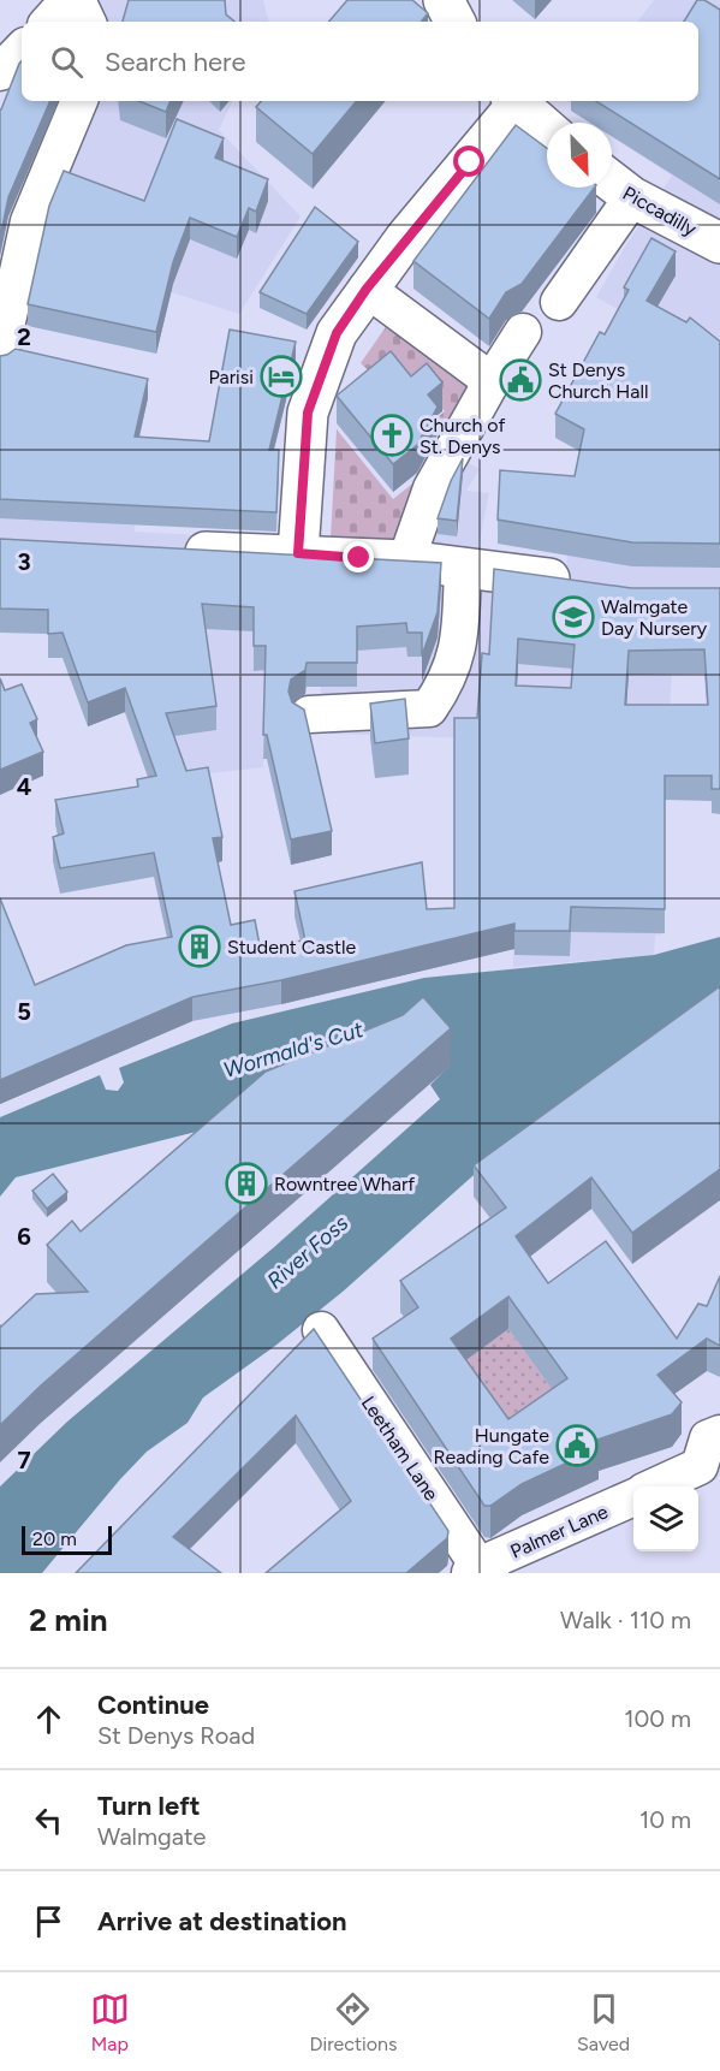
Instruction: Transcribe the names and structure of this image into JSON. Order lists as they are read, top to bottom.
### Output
{
  "streets": {
    "street": ["Piccadilly", "Leetham Lane", "Palmer Lane"]
  },
  "crossings": [
    ["Leetham Lane", "Palmer Lane"]
  ],
  "water": ["Wormald's Cut", "River Foss"],
  "places": {
    "hotel": ["Parisi"],
    "public building": ["St Denys Church Hall", "Hungate Reading Cafe"],
    "church": ["Church of St. Denys"],
    "school or university": ["Walmgate Day Nursery"],
    "building": ["Student Castle", "Rowntree Wharf"]
  },
  "scale_bar": "20 m",
  "north": "bottom right",
  "page": {
    "search": "Search here",
    "scale": "20 m",
    "heading": ["2 min", "Walk · 110 m"],
    "list": [
      ["Continue", "St Denys Road", "100 m"],
      ["Turn left", "Walmgate", "10 m"],
      "Arrive at destination"
    ],
    "nav": ["Map", "Directions", "Saved"]
  },
  "grid": {
    "rows": [
      "2",
      "3",
      "4",
      "5",
      "6",
      "7"
    ]
  }
}
